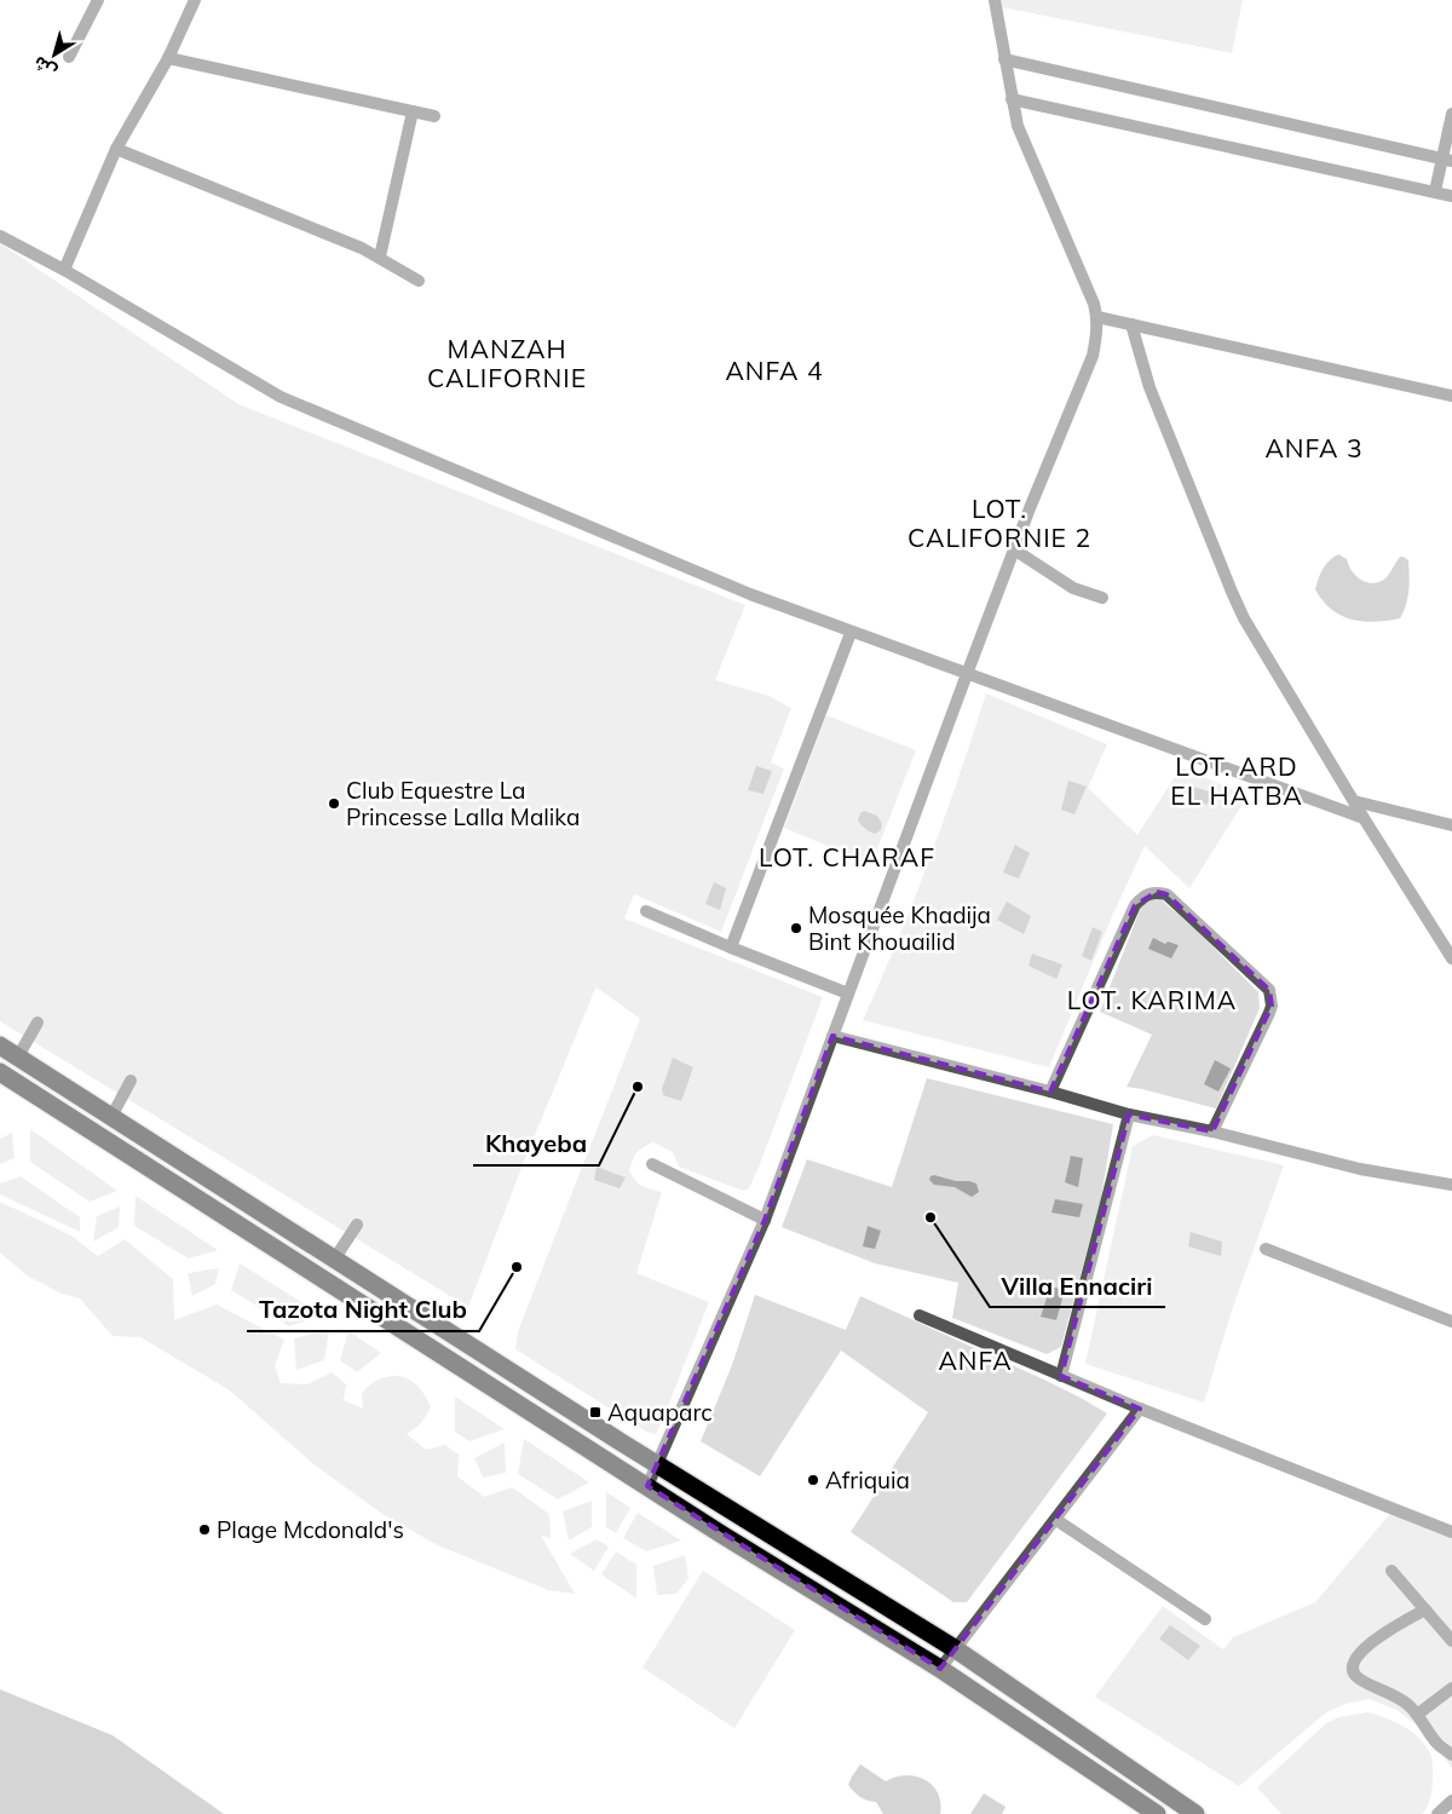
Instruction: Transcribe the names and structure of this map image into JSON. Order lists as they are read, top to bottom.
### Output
{
  "districts": [
    "MANZAH CALIFORNIE",
    "ANFA 4",
    "ANFA 3",
    "LOT. CALIFORNIE 2",
    "LOT. ARD EL HATBA",
    "LOT. CHARAF",
    "LOT. KARIMA",
    "ANFA"
  ],
  "places": {
    "other": [
      "Club Equestre La Princesse Lalla Malika",
      "Mosquée Khadija Bint Khouailid",
      "Khayeba",
      "Villa Ennaciri",
      "Tazota Night Club",
      "Afriquia",
      "Plage Mcdonald's"
    ],
    "transit": ["Aquaparc"]
  },
  "north": "bottom left"
}
